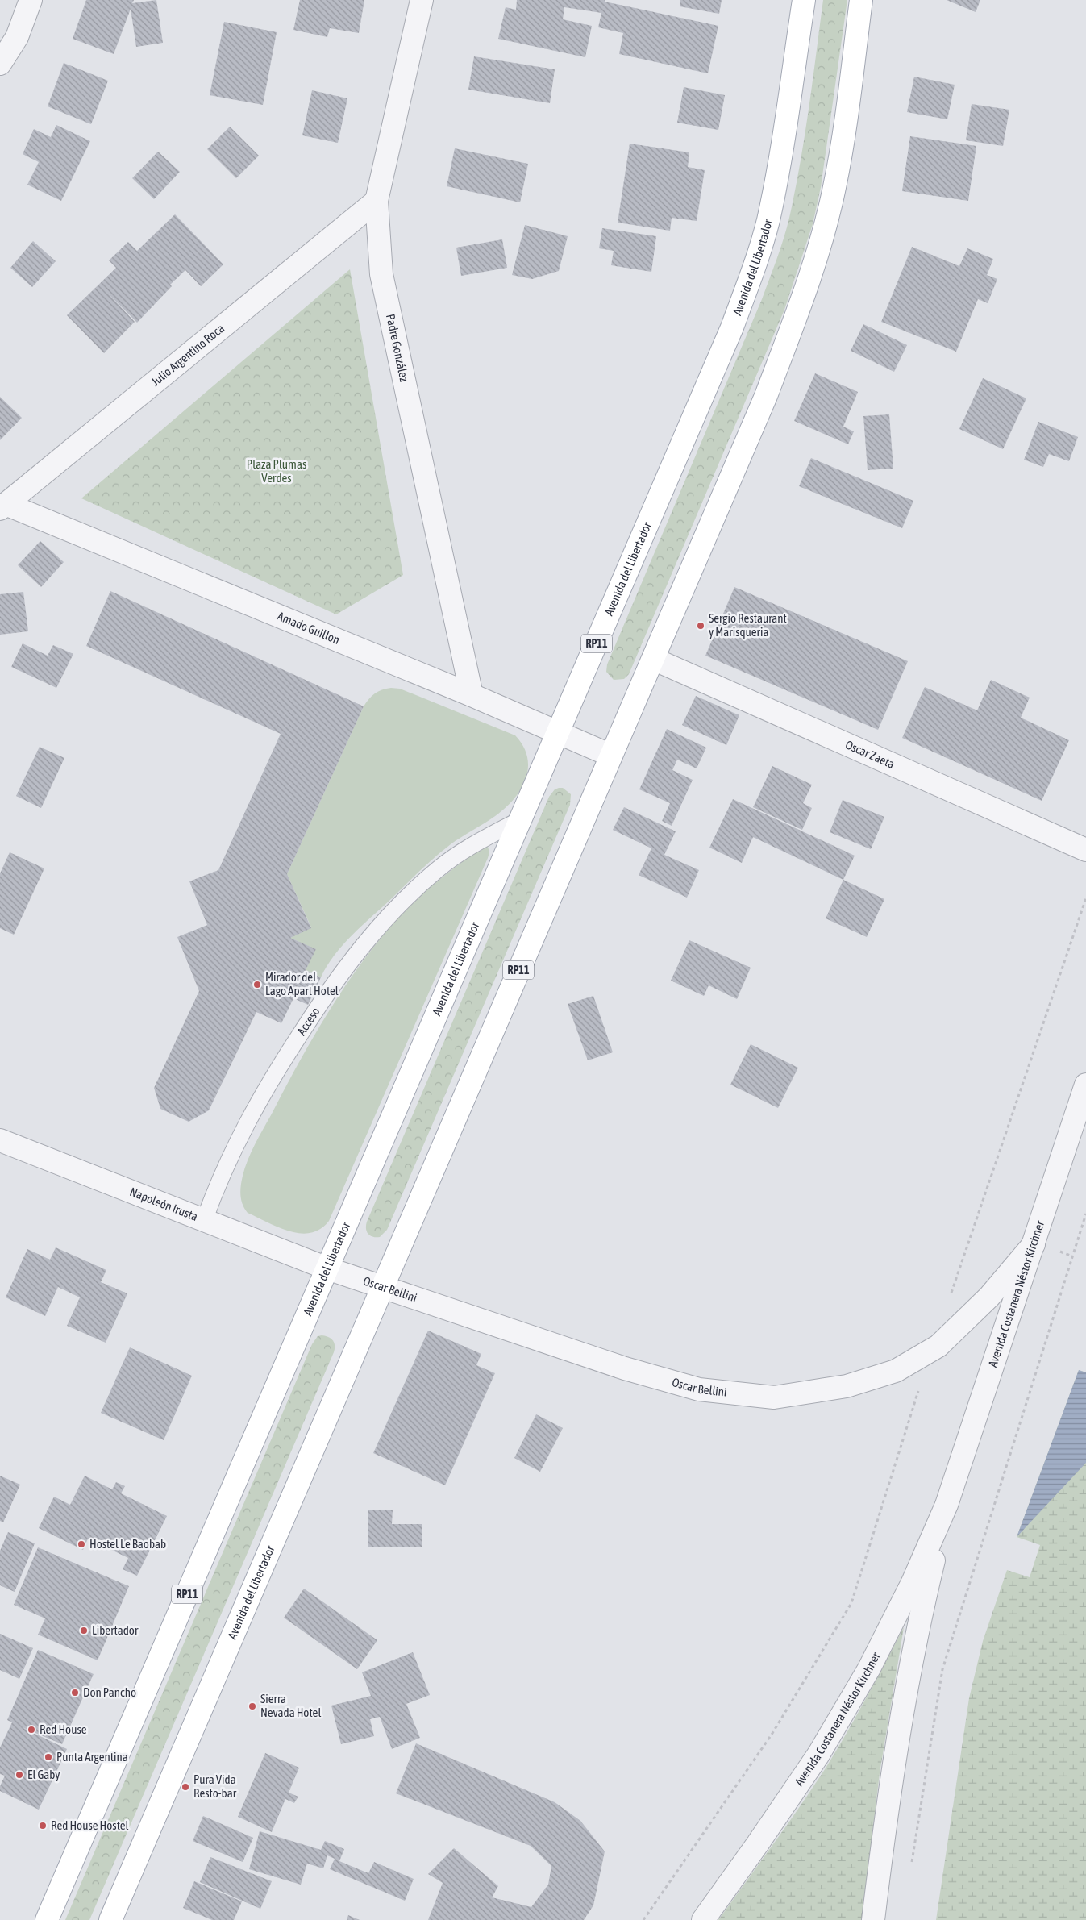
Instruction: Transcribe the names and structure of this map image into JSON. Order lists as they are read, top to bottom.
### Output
{
  "streets": {
    "main road": ["Avenida del Libertador", "RP11"],
    "street": [
      "Padre González",
      "Julio Argentino Roca",
      "Amado Guillon",
      "Oscar Zaeta",
      "Napoleón Irusta",
      "Oscar Bellini",
      "Avenida Costanera Néstor Kirchner"
    ],
    "lane": ["Acceso"]
  },
  "crossings": [
    ["Avenida del Libertador", "Amado Guillon"],
    ["Avenida del Libertador", "Oscar Zaeta"],
    ["Avenida del Libertador", "Acceso"],
    ["Avenida del Libertador", "Napoleón Irusta"],
    ["Avenida del Libertador", "Oscar Bellini"],
    ["Padre González", "Julio Argentino Roca"],
    ["Padre González", "Amado Guillon"],
    ["Julio Argentino Roca", "Amado Guillon"],
    ["Acceso", "Napoleón Irusta"],
    ["Napoleón Irusta", "Oscar Bellini"],
    ["Oscar Bellini", "Avenida Costanera Néstor Kirchner"]
  ],
  "parks": ["Plaza Plumas Verdes"],
  "places": [
    "Sergio Restaurant y Marisqueria",
    "Mirador del Lago Apart Hotel",
    "Hostel Le Baobab",
    "Libertador",
    "Don Pancho",
    "Sierra Nevada Hotel",
    "Red House",
    "Punta Argentina",
    "El Gaby",
    "Pura Vida Resto-bar",
    "Red House Hostel"
  ]
}
